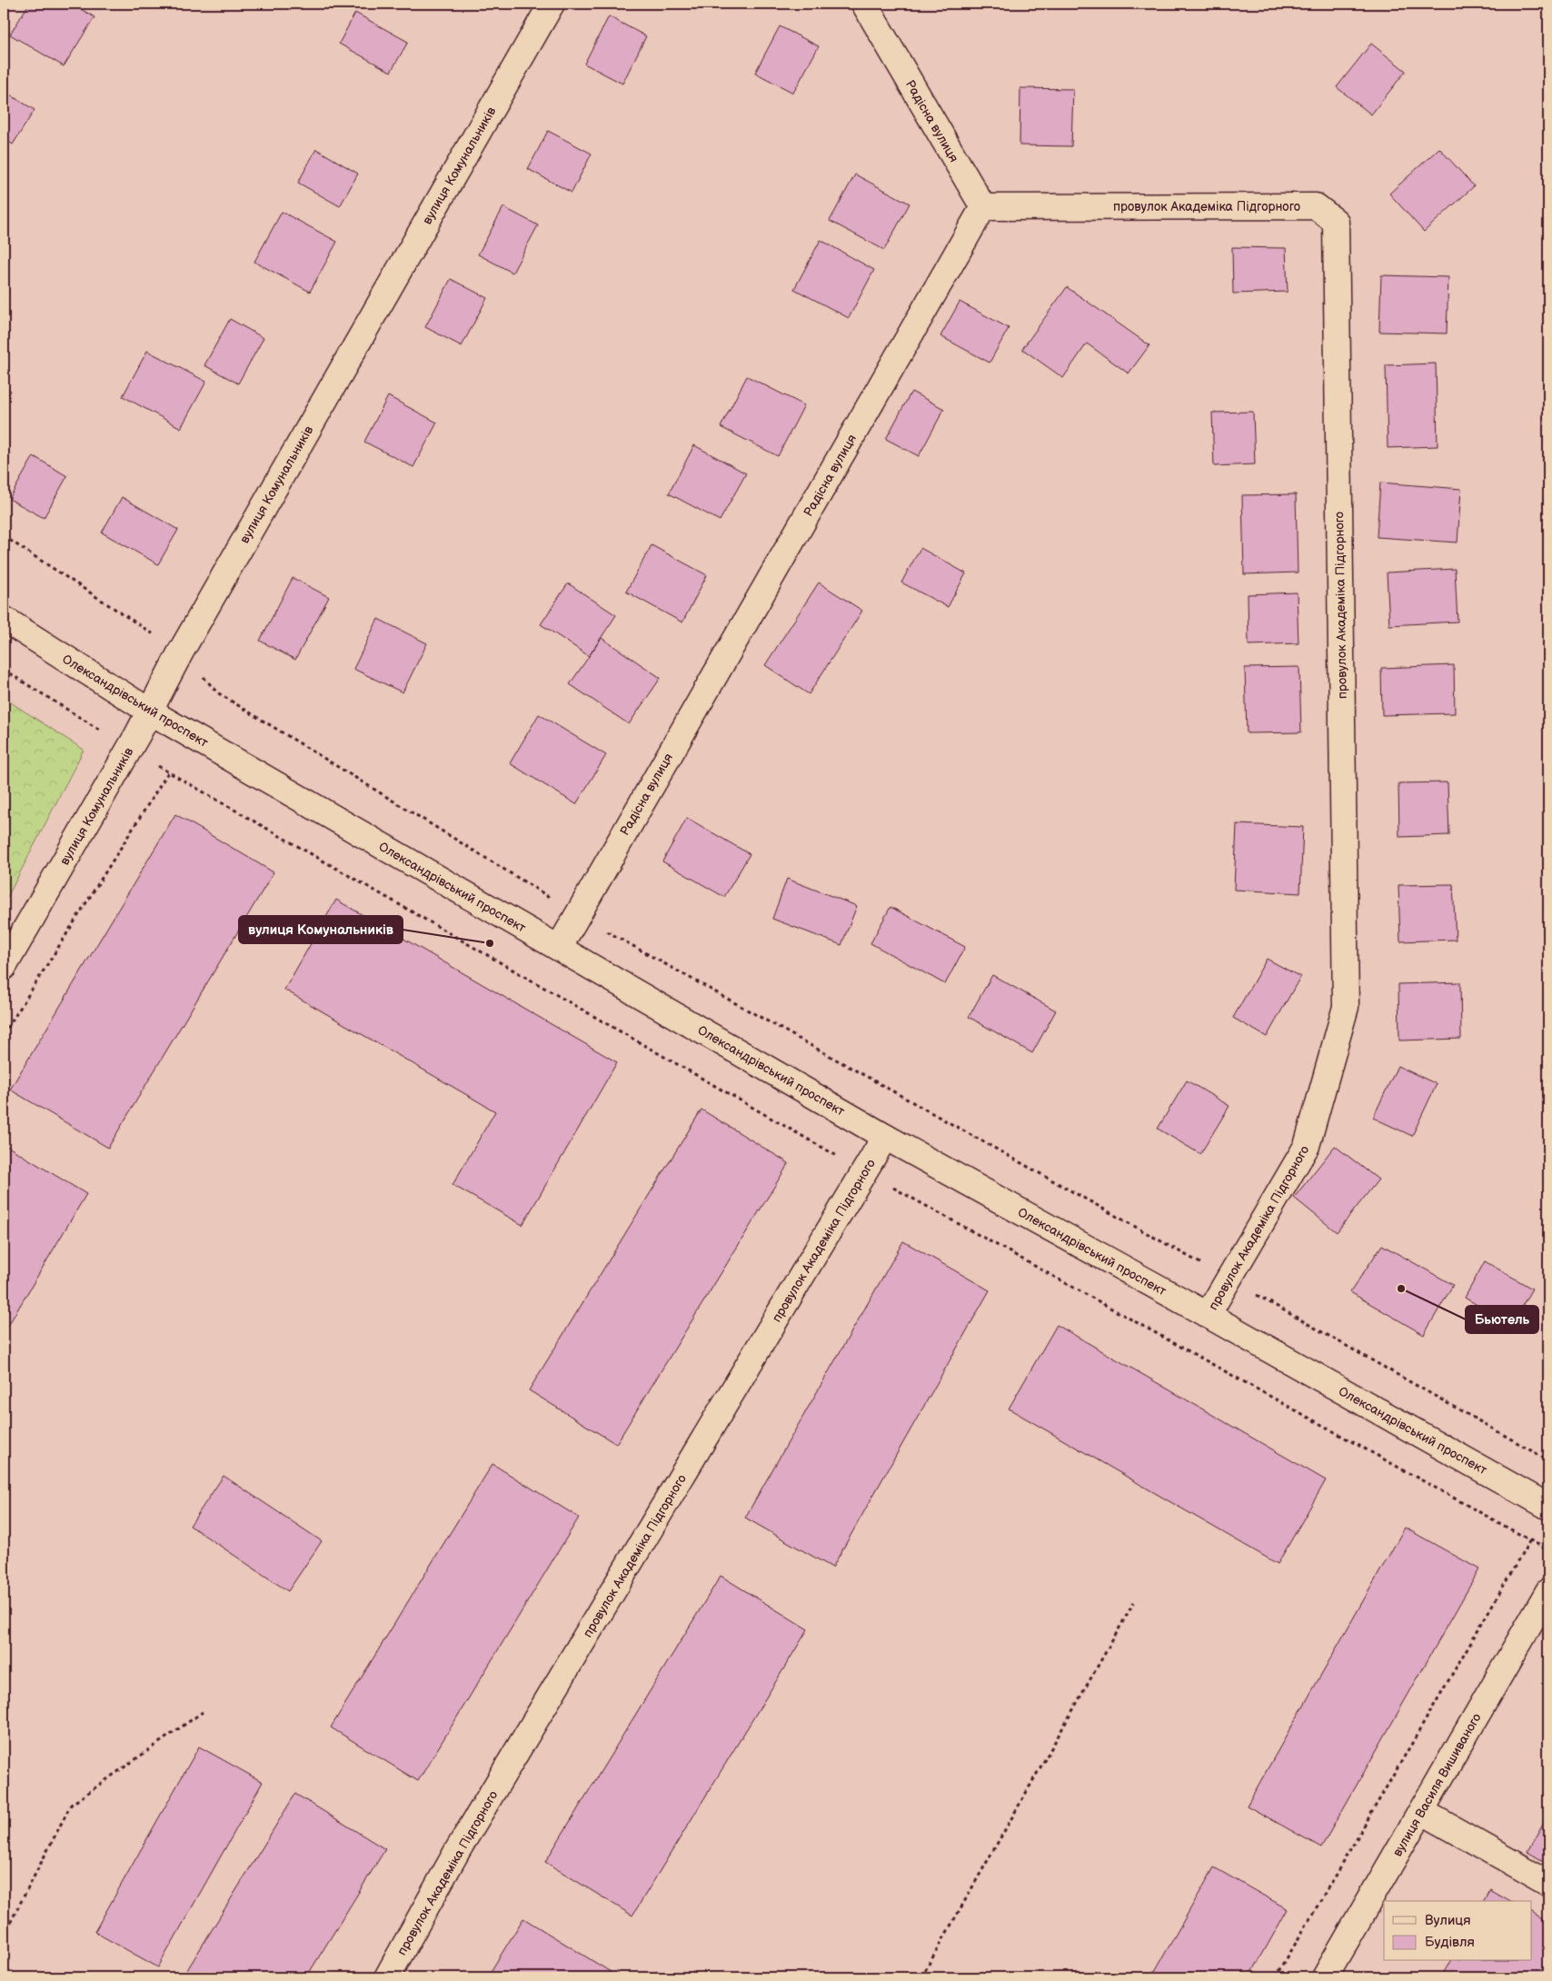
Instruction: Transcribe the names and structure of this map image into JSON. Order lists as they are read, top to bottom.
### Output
{
  "streets": {
    "street": [
      "Радісна вулиця",
      "вулиця Комунальників",
      "провулок Академіка Підгорного",
      "Олександрівський проспект",
      "вулиця Василя Вишиваного"
    ]
  },
  "crossings": [
    ["Радісна вулиця", "провулок Академіка Підгорного"],
    ["Радісна вулиця", "Олександрівський проспект"],
    ["вулиця Комунальників", "Олександрівський проспект"],
    ["провулок Академіка Підгорного", "Олександрівський проспект"]
  ],
  "places": ["вулиця Комунальників", "Бьютель"],
  "legend": ["Вулиця", "Будівля"]
}
